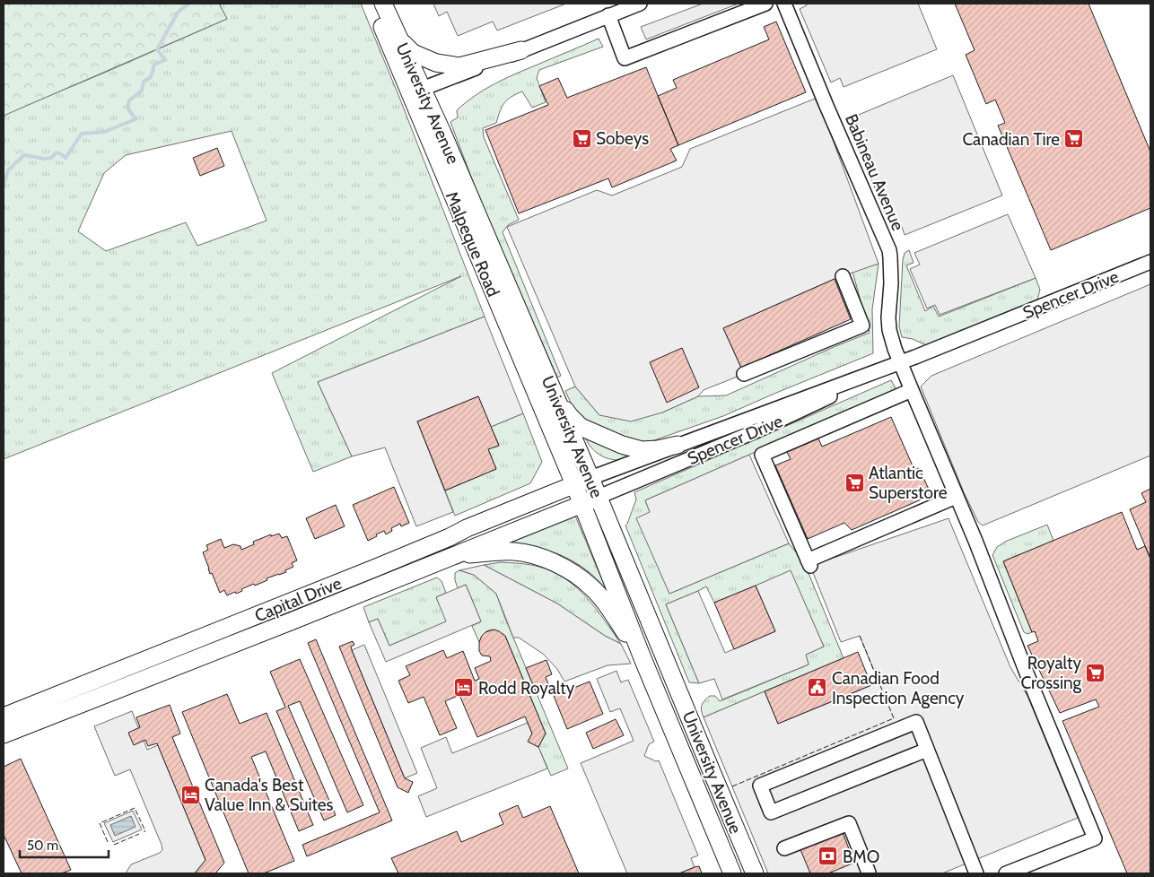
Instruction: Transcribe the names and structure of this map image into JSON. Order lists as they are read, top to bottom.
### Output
{
  "streets": {
    "main road": [
      "University Avenue",
      "Malpeque Road",
      "Spencer Drive",
      "Capital Drive"
    ],
    "street": ["Babineau Avenue"]
  },
  "crossings": [
    ["University Avenue", "Malpeque Road"],
    ["University Avenue", "Spencer Drive"],
    ["University Avenue", "Capital Drive"],
    ["Babineau Avenue", "Spencer Drive"],
    ["Malpeque Road", "Capital Drive"],
    ["Spencer Drive", "Capital Drive"]
  ],
  "places": {
    "supermarket": [
      "Sobeys",
      "Canadian Tire",
      "Atlantic Superstore",
      "Royalty Crossing"
    ],
    "hotel": ["Rodd Royalty", "Canada's Best Value Inn & Suites"],
    "public building": ["Canadian Food Inspection Agency"],
    "bank": ["BMO"]
  },
  "scale_bar": "50 m"
}
